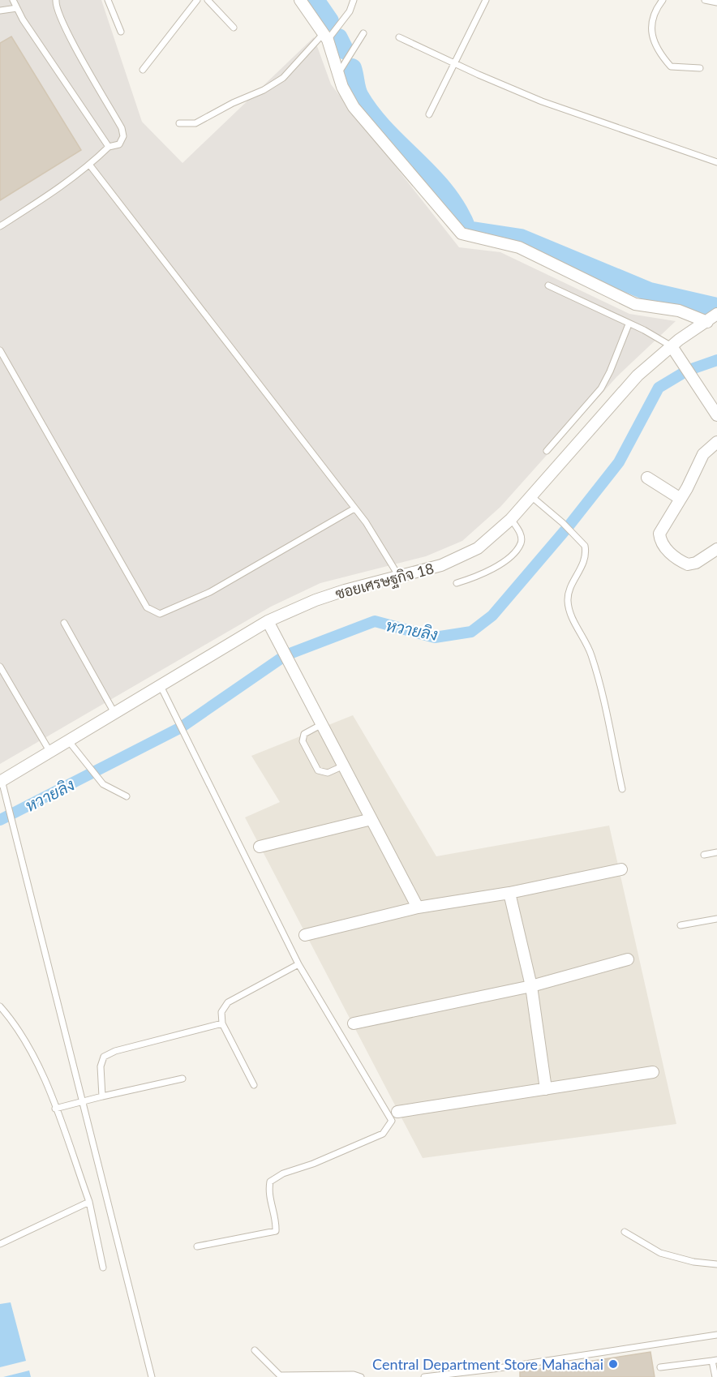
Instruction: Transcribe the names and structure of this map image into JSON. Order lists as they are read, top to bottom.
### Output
{
  "streets": {
    "street": ["ซอยเศรษฐกิจ 18"]
  },
  "water": ["หวายลิง"],
  "places": ["Central Department Store Mahachai"]
}
